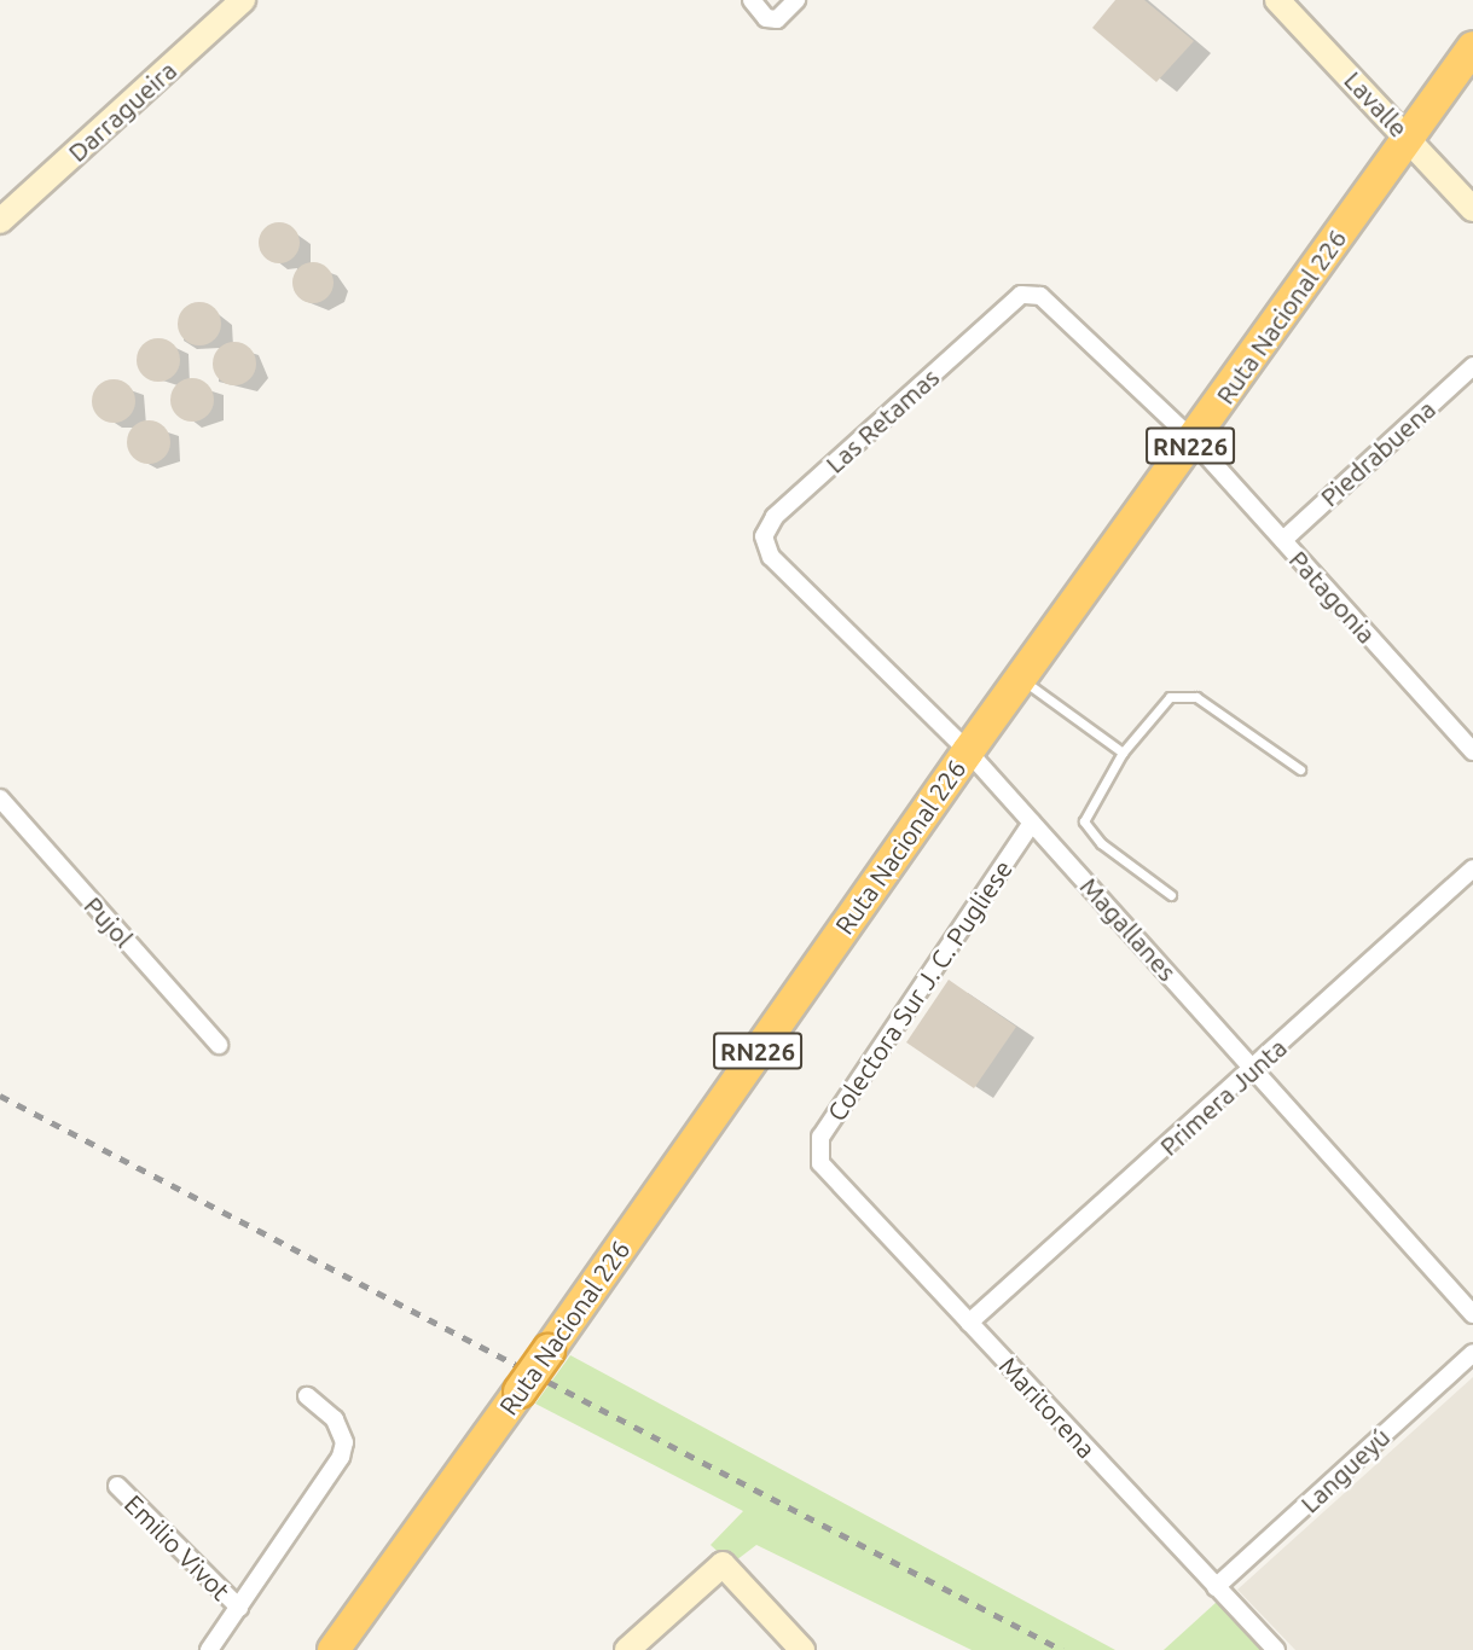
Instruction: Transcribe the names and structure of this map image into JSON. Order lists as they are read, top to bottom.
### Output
{
  "streets": {
    "highway": ["Ruta Nacional 226", "RN226"],
    "street": [
      "Lavalle",
      "Darragueira",
      "Las Retamas",
      "Piedrabuena",
      "Patagonia",
      "Pujol",
      "Magallanes",
      "Colectora Sur J. C. Pugliese",
      "Primera Junta",
      "Maritorena",
      "Langueyú",
      "Emilio Vivot"
    ]
  },
  "crossings": [
    ["Lavalle", "Ruta Nacional 226"],
    ["Ruta Nacional 226", "Patagonia"],
    ["Ruta Nacional 226", "Magallanes"],
    ["Las Retamas", "Patagonia"],
    ["Las Retamas", "Magallanes"],
    ["Piedrabuena", "Patagonia"],
    ["Magallanes", "Colectora Sur J. C. Pugliese"],
    ["Magallanes", "Primera Junta"],
    ["Colectora Sur J. C. Pugliese", "Maritorena"],
    ["Primera Junta", "Maritorena"],
    ["Maritorena", "Langueyú"]
  ]
}
